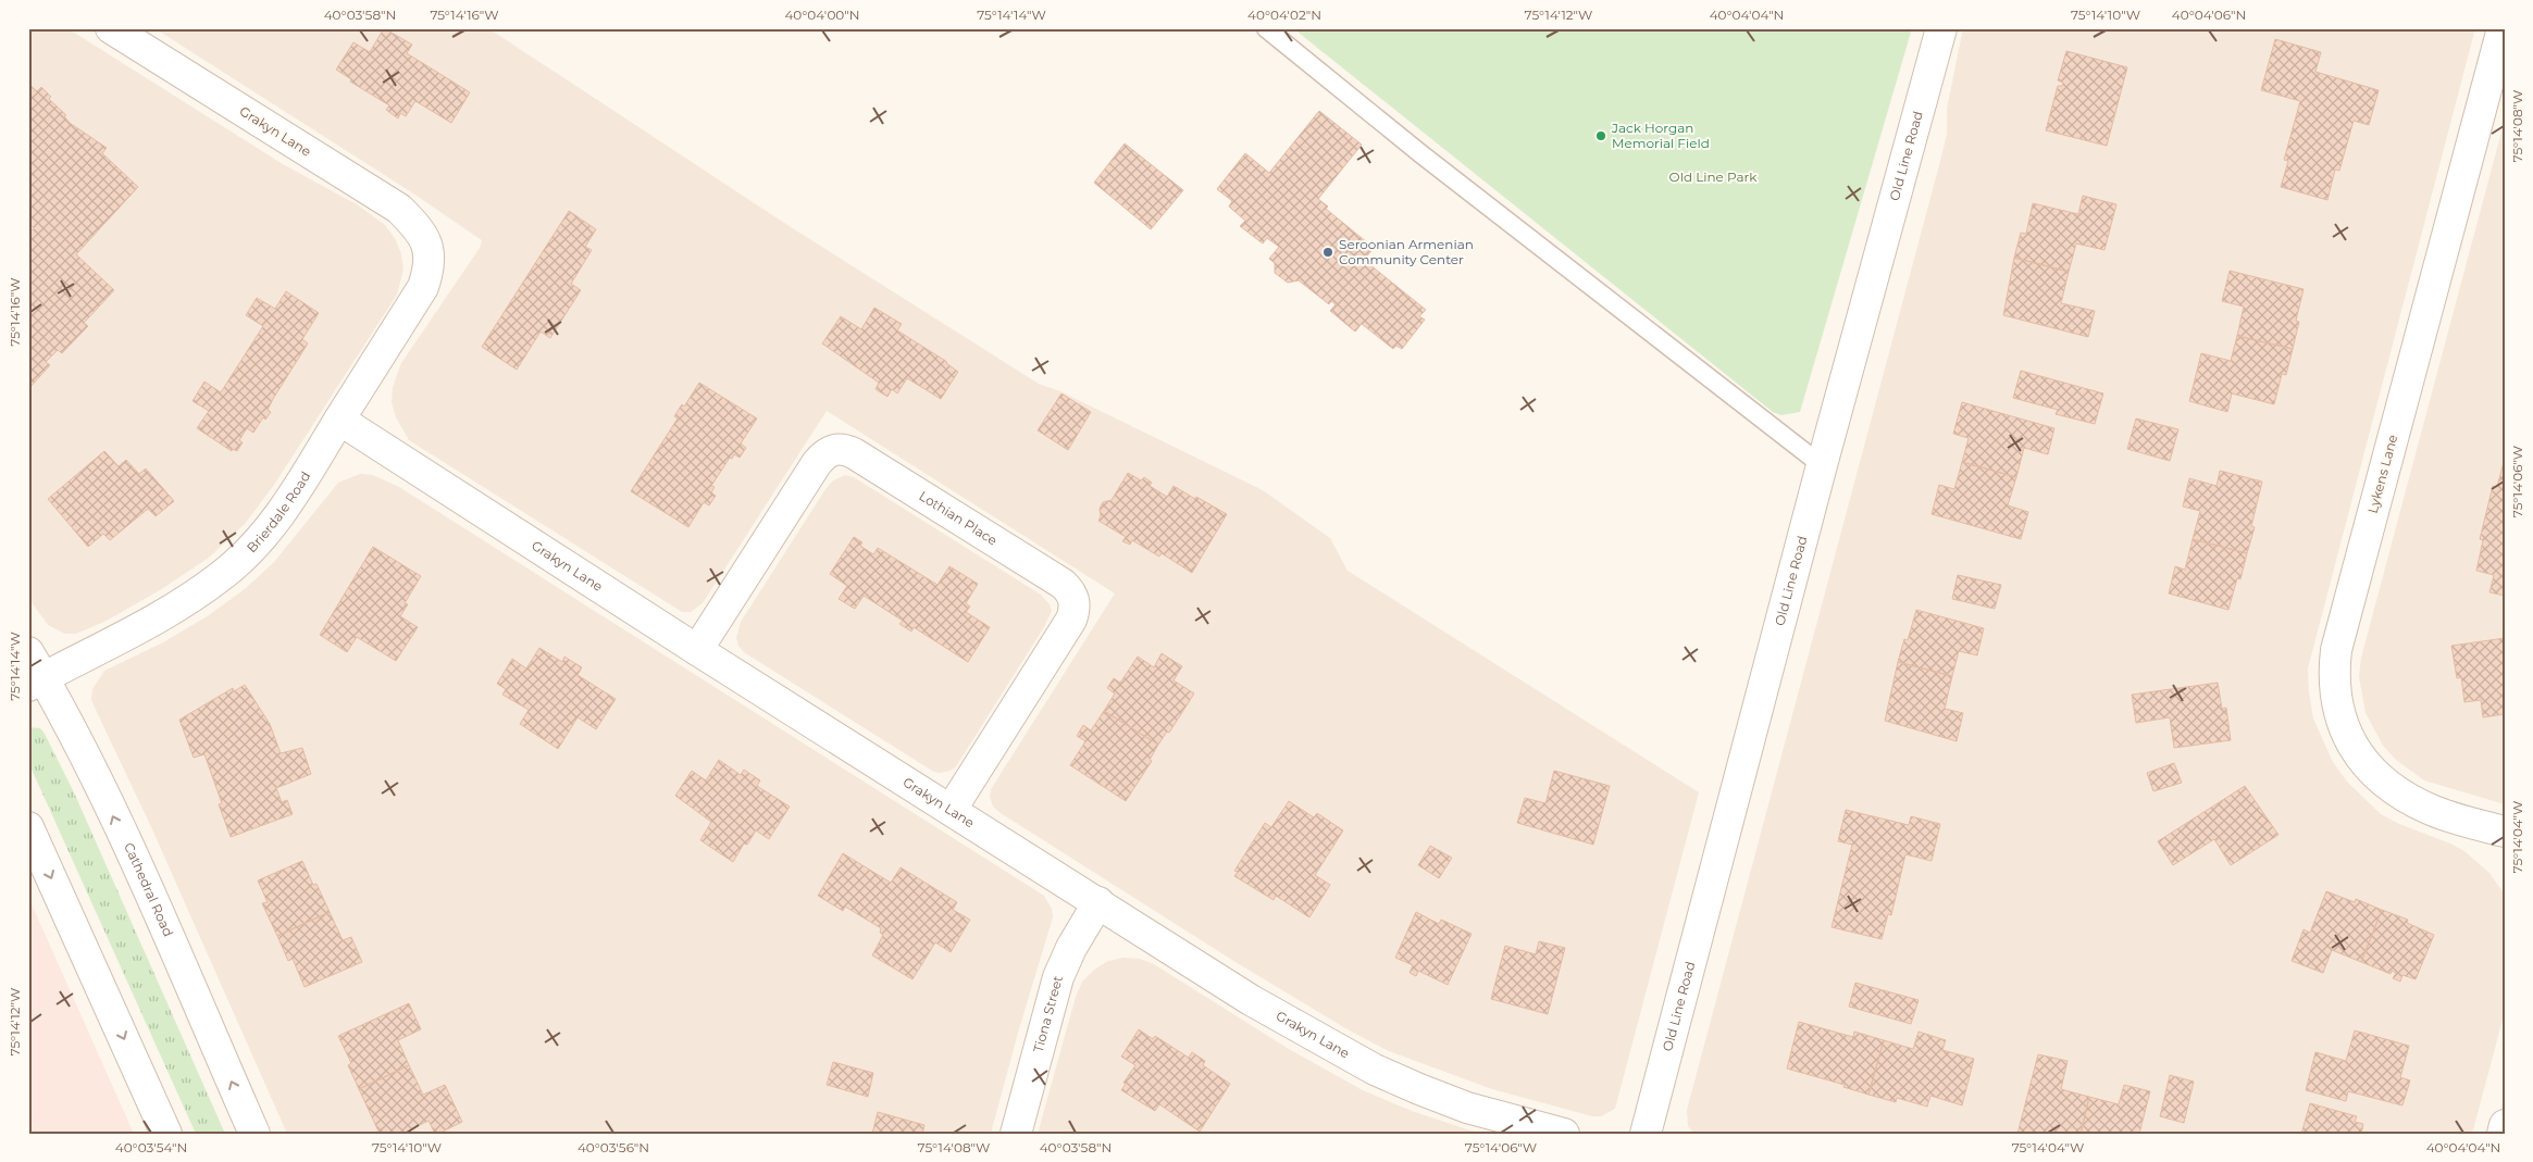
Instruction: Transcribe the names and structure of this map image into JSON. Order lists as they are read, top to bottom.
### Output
{
  "streets": {
    "street": [
      "Grakyn Lane",
      "Old Line Road",
      "Lykens Lane",
      "Brierdale Road",
      "Lothian Place",
      "Cathedral Road",
      "Tiona Street"
    ]
  },
  "crossings": [
    ["Grakyn Lane", "Brierdale Road"],
    ["Grakyn Lane", "Lothian Place"],
    ["Grakyn Lane", "Tiona Street"],
    ["Brierdale Road", "Cathedral Road"]
  ],
  "parks": ["Old Line Park"],
  "places": ["Jack Horgan Memorial Field", "Seroonian Armenian Community Center"],
  "coordinates": [
    "40°03'58\"N",
    "75°14'16\"W",
    "40°04'00\"N",
    "75°14'14\"W",
    "40°04'02\"N",
    "75°14'12\"W",
    "40°04'04\"N",
    "75°14'10\"W",
    "40°04'06\"N",
    "75°14'08\"W",
    "75°14'06\"W",
    "75°14'04\"W",
    "40°03'54\"N",
    "40°03'56\"N"
  ]
}
